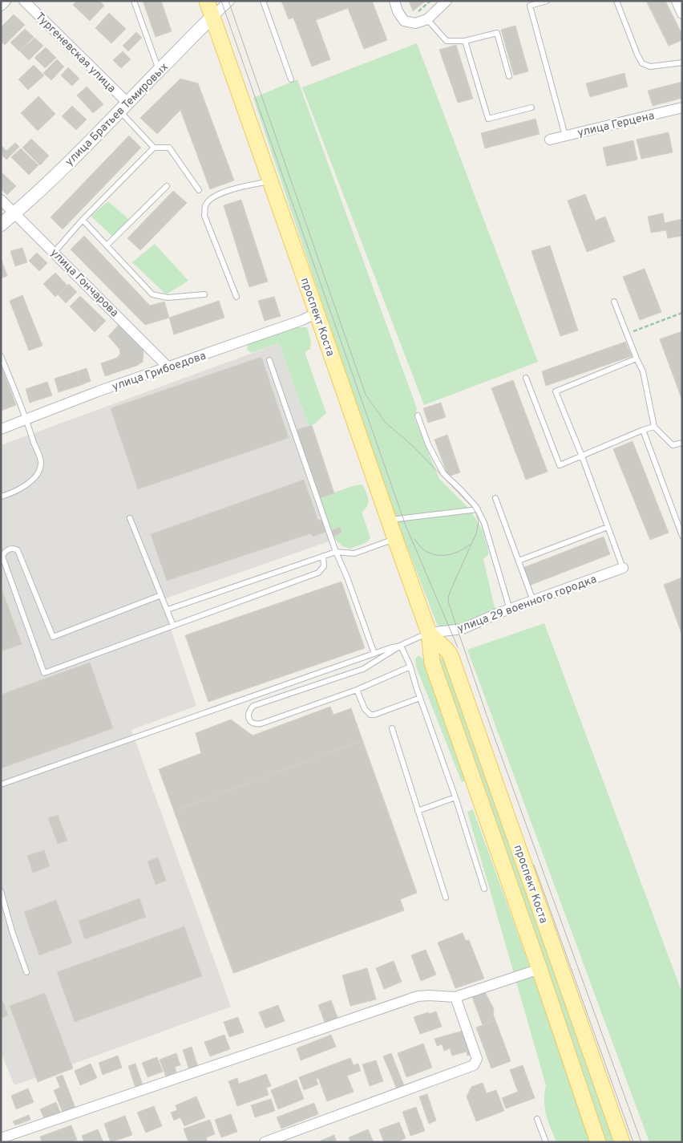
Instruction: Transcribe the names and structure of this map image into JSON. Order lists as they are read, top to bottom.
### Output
{
  "streets": {
    "main road": ["проспект Коста"],
    "street": [
      "Тургеневская улица",
      "улица Братьев Темировых",
      "улица Герцена",
      "улица Гончарова",
      "улица Грибоедова",
      "улица 29 военного городка"
    ]
  },
  "crossings": [
    ["Тургеневская улица", "улица Братьев Темировых"],
    ["улица Братьев Темировых", "улица Гончарова"],
    ["улица Братьев Темировых", "проспект Коста"],
    ["улица Гончарова", "улица Грибоедова"],
    ["проспект Коста", "улица Грибоедова"],
    ["проспект Коста", "улица 29 военного городка"]
  ]
}
